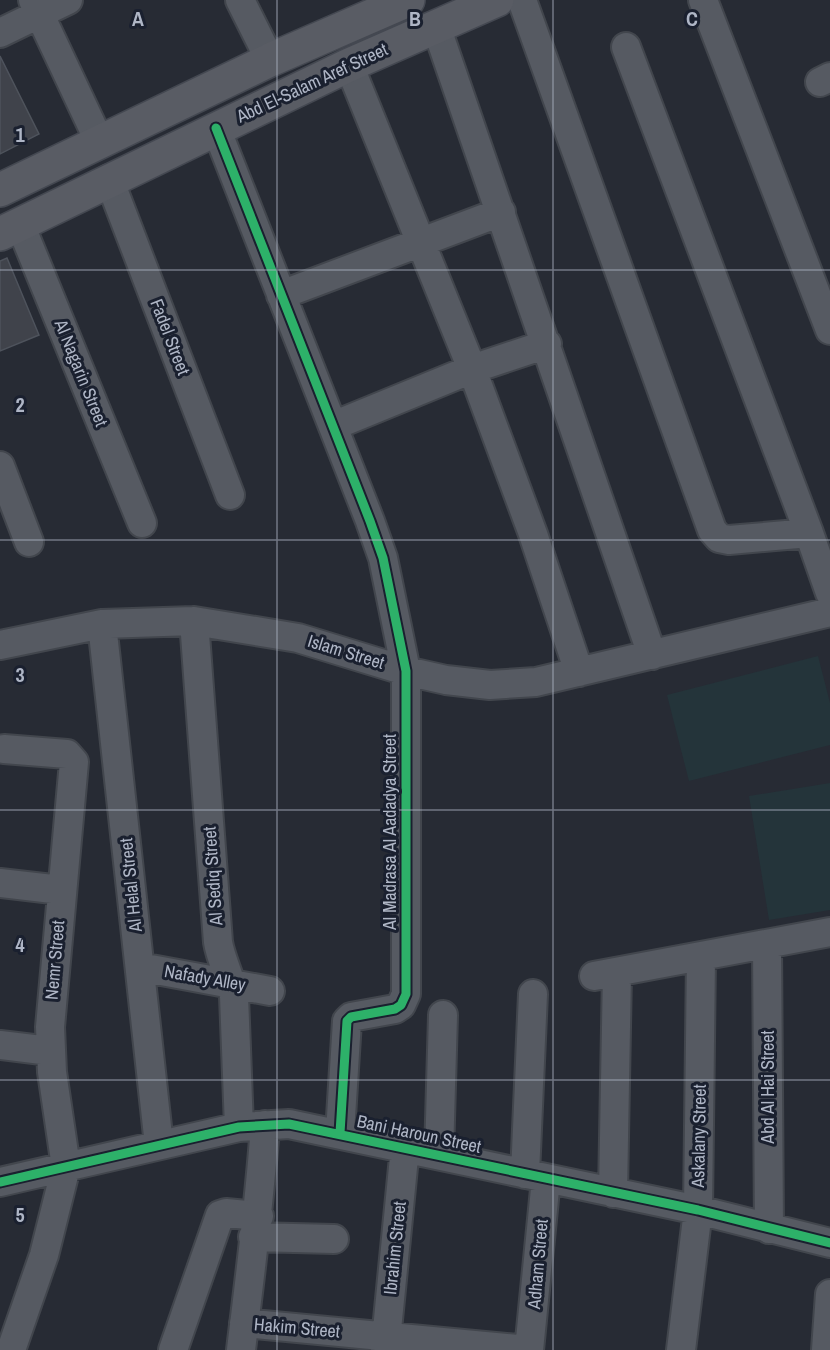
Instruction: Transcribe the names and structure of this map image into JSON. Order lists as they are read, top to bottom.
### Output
{
  "streets": {
    "main road": ["Abd El-Salam Aref Street"],
    "street": [
      "Fadel Street",
      "Al Nagarin Street",
      "Islam Street",
      "Al Madrasa Al Aadadya Street",
      "Al Sediq Street",
      "Al Helal Street",
      "Nemr Street",
      "Nafady Alley",
      "Abd Al Hai Street",
      "Bani Haroun Street",
      "Askalany Street",
      "Ibrahim Street",
      "Adham Street",
      "Hakim Street"
    ]
  },
  "crossings": [
    ["Abd El-Salam Aref Street", "Fadel Street"],
    ["Abd El-Salam Aref Street", "Al Nagarin Street"],
    ["Abd El-Salam Aref Street", "Al Madrasa Al Aadadya Street"],
    ["Islam Street", "Al Madrasa Al Aadadya Street"],
    ["Islam Street", "Al Sediq Street"],
    ["Islam Street", "Al Helal Street"],
    ["Al Madrasa Al Aadadya Street", "Bani Haroun Street"],
    ["Al Sediq Street", "Nafady Alley"],
    ["Al Sediq Street", "Bani Haroun Street"],
    ["Al Sediq Street", "Hakim Street"],
    ["Al Helal Street", "Nafady Alley"],
    ["Al Helal Street", "Bani Haroun Street"],
    ["Nemr Street", "Bani Haroun Street"],
    ["Abd Al Hai Street", "Bani Haroun Street"],
    ["Bani Haroun Street", "Askalany Street"],
    ["Bani Haroun Street", "Ibrahim Street"],
    ["Bani Haroun Street", "Adham Street"],
    ["Ibrahim Street", "Hakim Street"],
    ["Adham Street", "Hakim Street"]
  ],
  "grid": {
    "columns": ["A", "B", "C"],
    "rows": [
      "1",
      "2",
      "3",
      "4",
      "5"
    ]
  }
}
